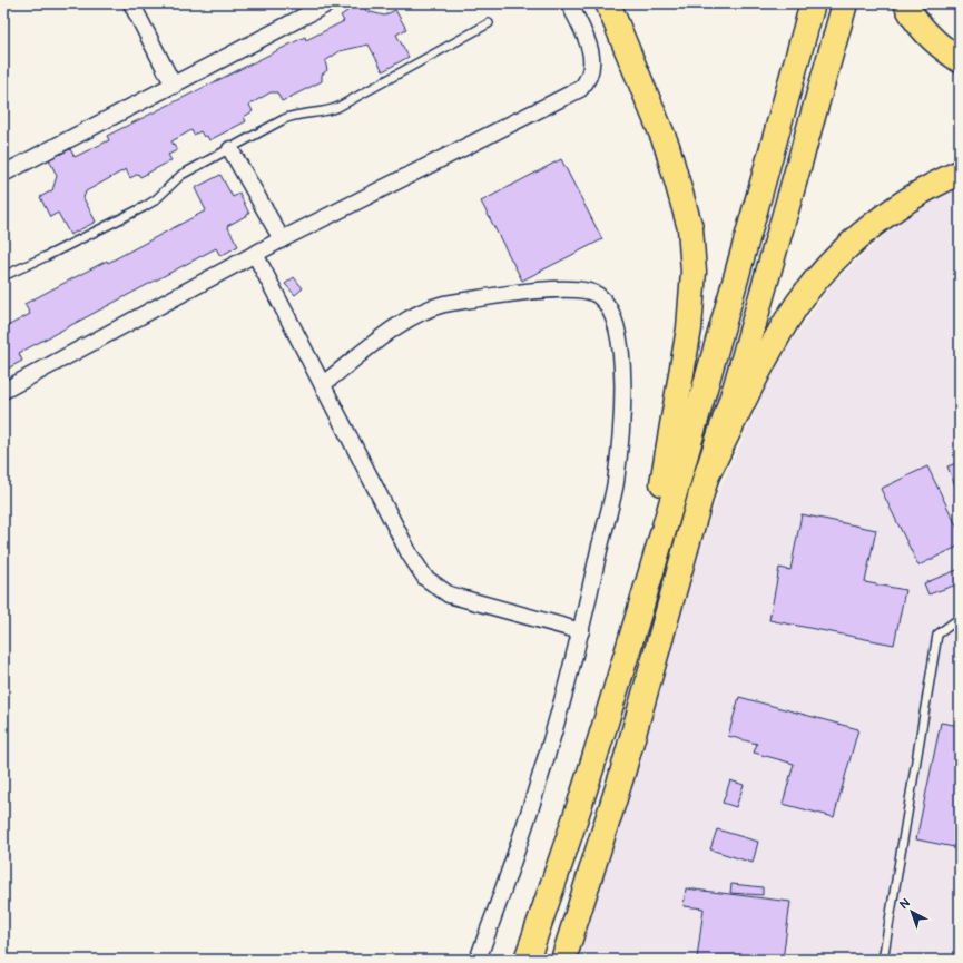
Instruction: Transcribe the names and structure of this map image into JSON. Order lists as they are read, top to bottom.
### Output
{
  "north": "top left"
}
